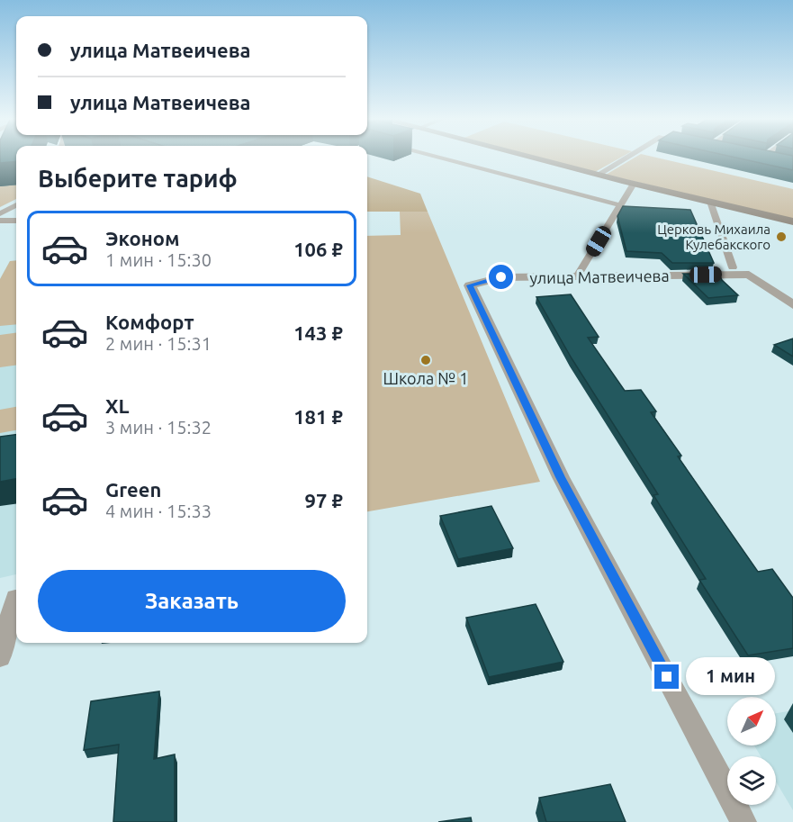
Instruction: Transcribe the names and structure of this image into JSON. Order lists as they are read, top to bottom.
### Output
{
  "streets": {
    "street": ["улица Матвеичева"]
  },
  "places": ["Церковь Михаила Кулебакского", "Школа № 1"],
  "north": "top right",
  "page": {
    "banner": ["улица Матвеичева", "улица Матвеичева"],
    "heading": "Выберите тариф",
    "list": [
      {
        "name": "Эконом",
        "note": "1 мин · 15:30",
        "value": "106 ₽"
      },
      {
        "name": "Комфорт",
        "note": "2 мин · 15:31",
        "value": "143 ₽"
      },
      {
        "name": "XL",
        "note": "3 мин · 15:32",
        "value": "181 ₽"
      },
      {
        "name": "Green",
        "note": "4 мин · 15:33",
        "value": "97 ₽"
      }
    ],
    "buttons": "Заказать",
    "bubble": "1 мин"
  }
}
